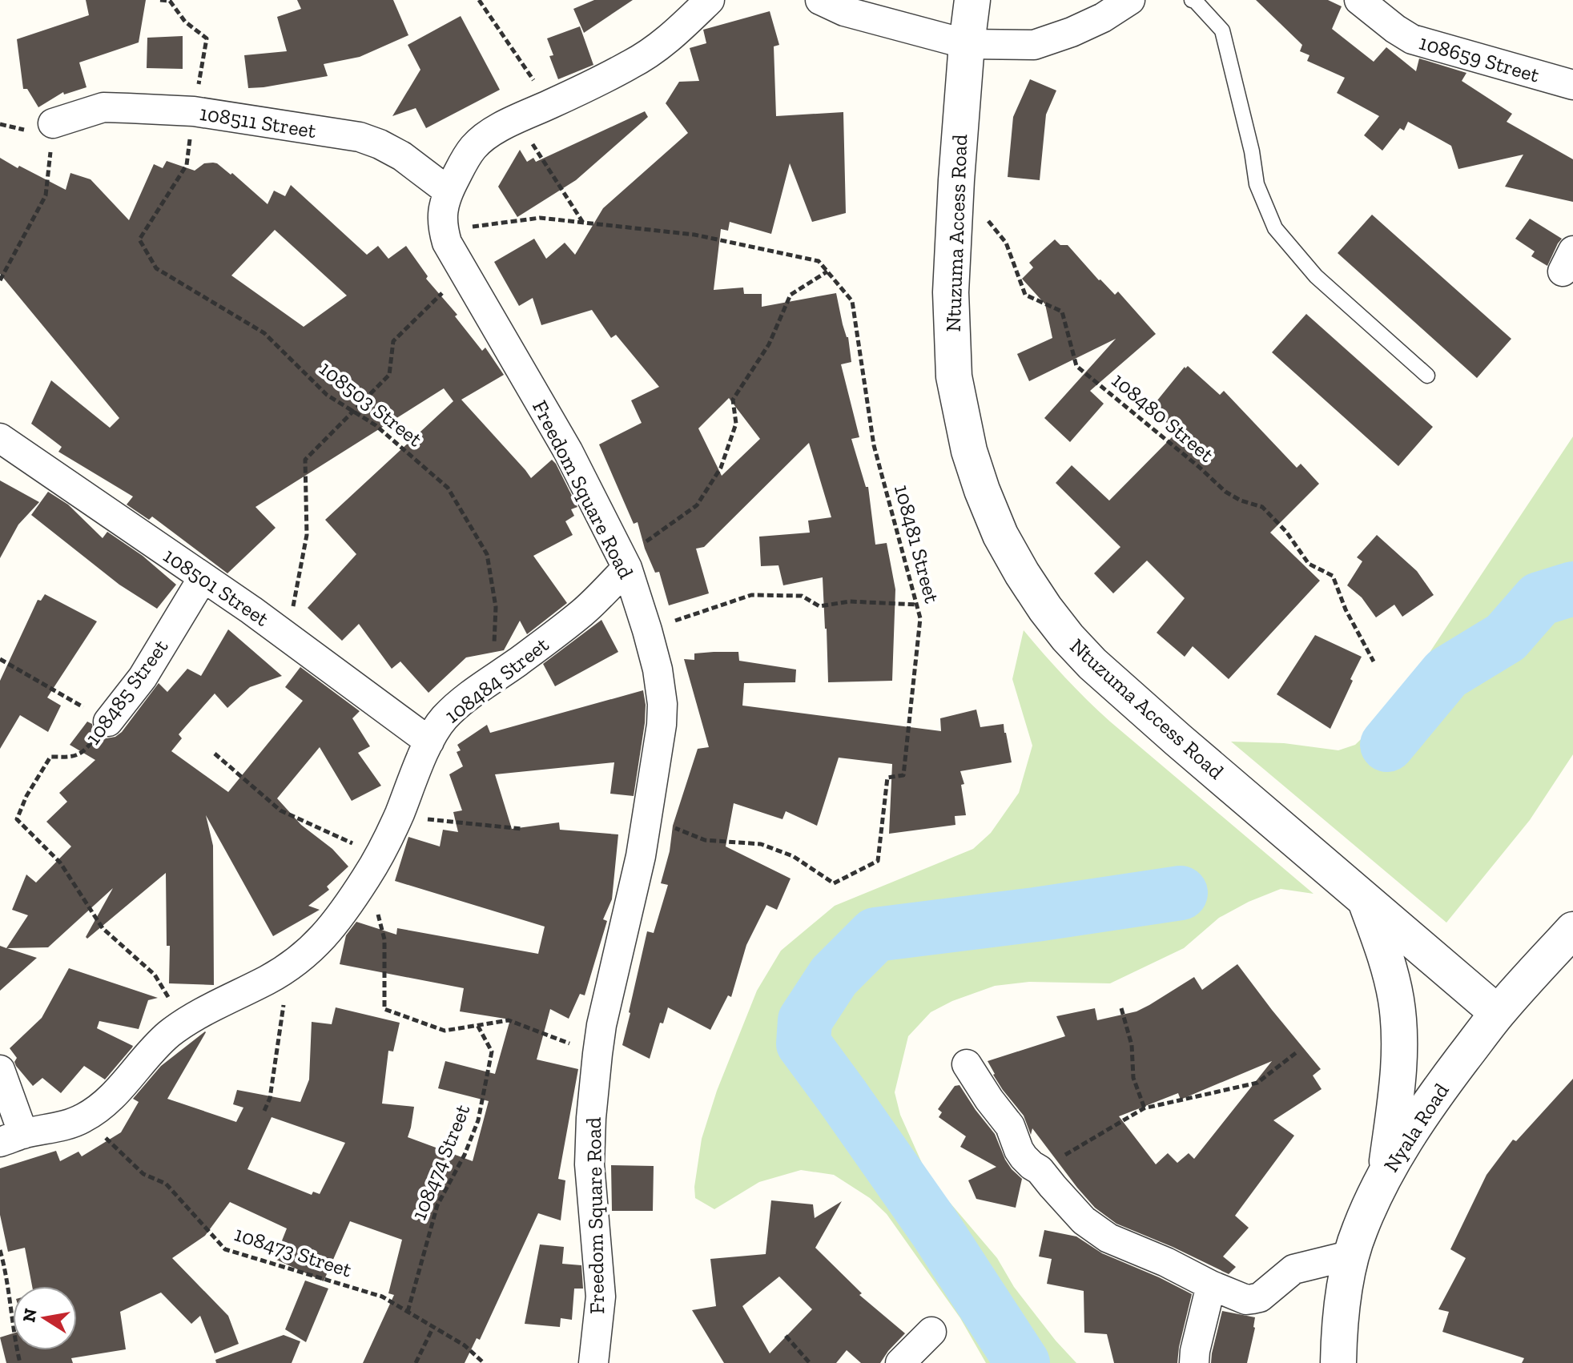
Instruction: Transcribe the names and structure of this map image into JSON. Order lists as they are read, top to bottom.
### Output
{
  "streets": {
    "street": [
      "108659 Street",
      "108511 Street",
      "Ntuzuma Access Road",
      "Freedom Square Road",
      "108501 Street",
      "108484 Street",
      "108485 Street",
      "Nyala Road"
    ],
    "path": [
      "108503 Street",
      "108480 Street",
      "108481 Street",
      "108474 Street",
      "108473 Street"
    ]
  },
  "crossings": [
    ["108511 Street", "108503 Street"],
    ["Ntuzuma Access Road", "108480 Street"],
    ["Ntuzuma Access Road", "Nyala Road"],
    ["108503 Street", "108484 Street"],
    ["Freedom Square Road", "108481 Street"],
    ["Freedom Square Road", "108484 Street"],
    ["108501 Street", "108484 Street"],
    ["108501 Street", "108485 Street"],
    ["108484 Street", "108485 Street"],
    ["108484 Street", "108473 Street"],
    ["108474 Street", "108473 Street"]
  ],
  "north": "left"
}
